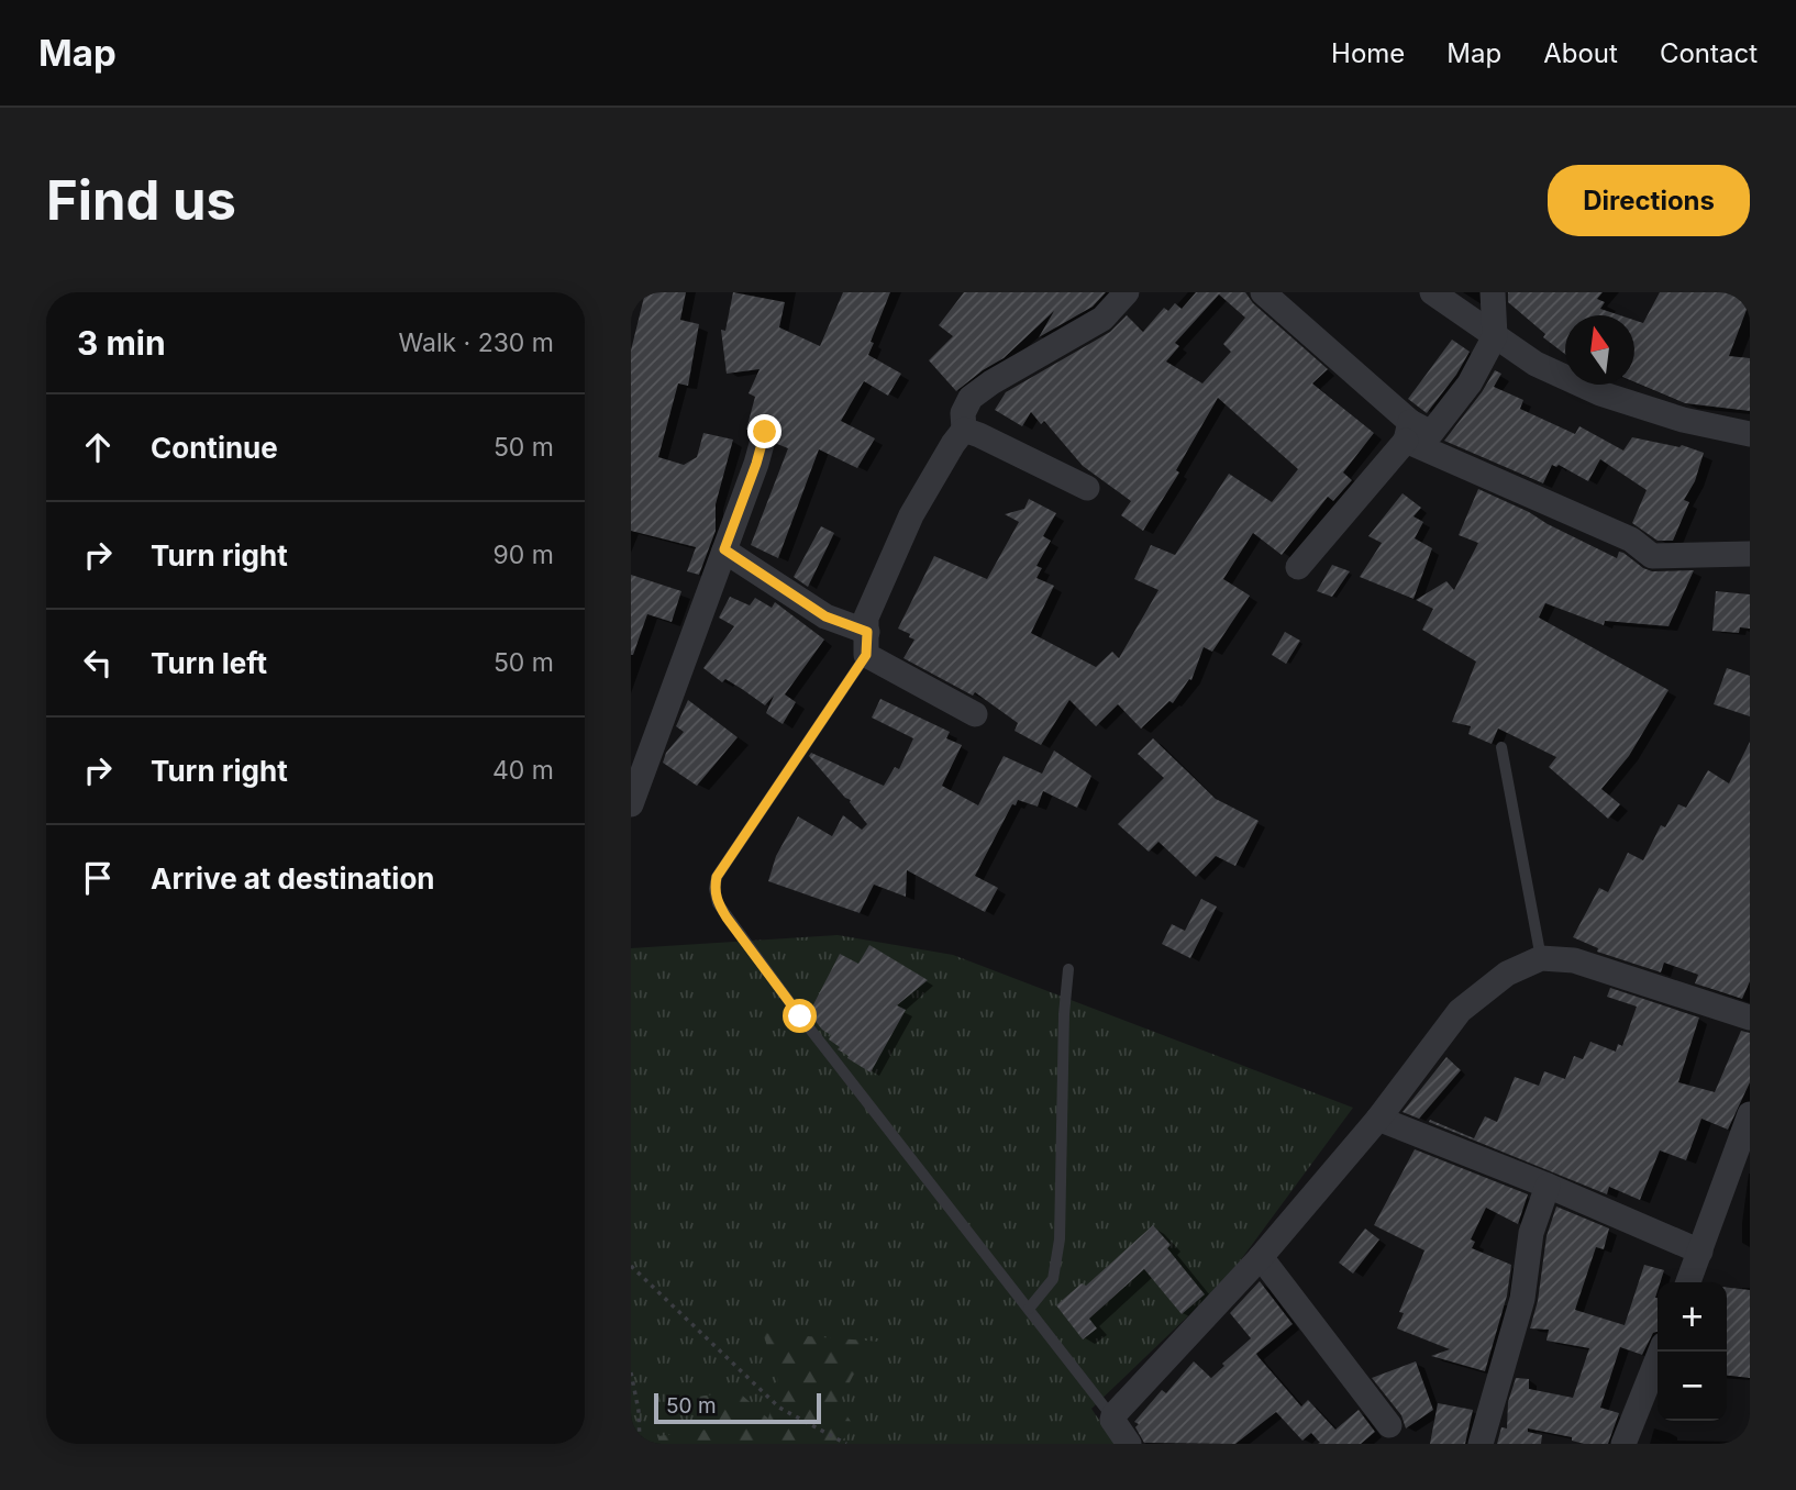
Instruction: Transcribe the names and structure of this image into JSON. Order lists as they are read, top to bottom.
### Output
{
  "scale_bar": "50 m",
  "north": "top",
  "page": {
    "header": "Map",
    "nav": [
      "Home",
      "Map",
      "About",
      "Contact"
    ],
    "buttons": "Directions",
    "title": "Find us",
    "heading": ["3 min", "Walk · 230 m"],
    "list": [
      ["Continue", "50 m"],
      ["Turn right", "90 m"],
      ["Turn left", "50 m"],
      ["Turn right", "40 m"],
      "Arrive at destination"
    ],
    "map_buttons": ["+", "−"],
    "scale": "50 m"
  }
}
